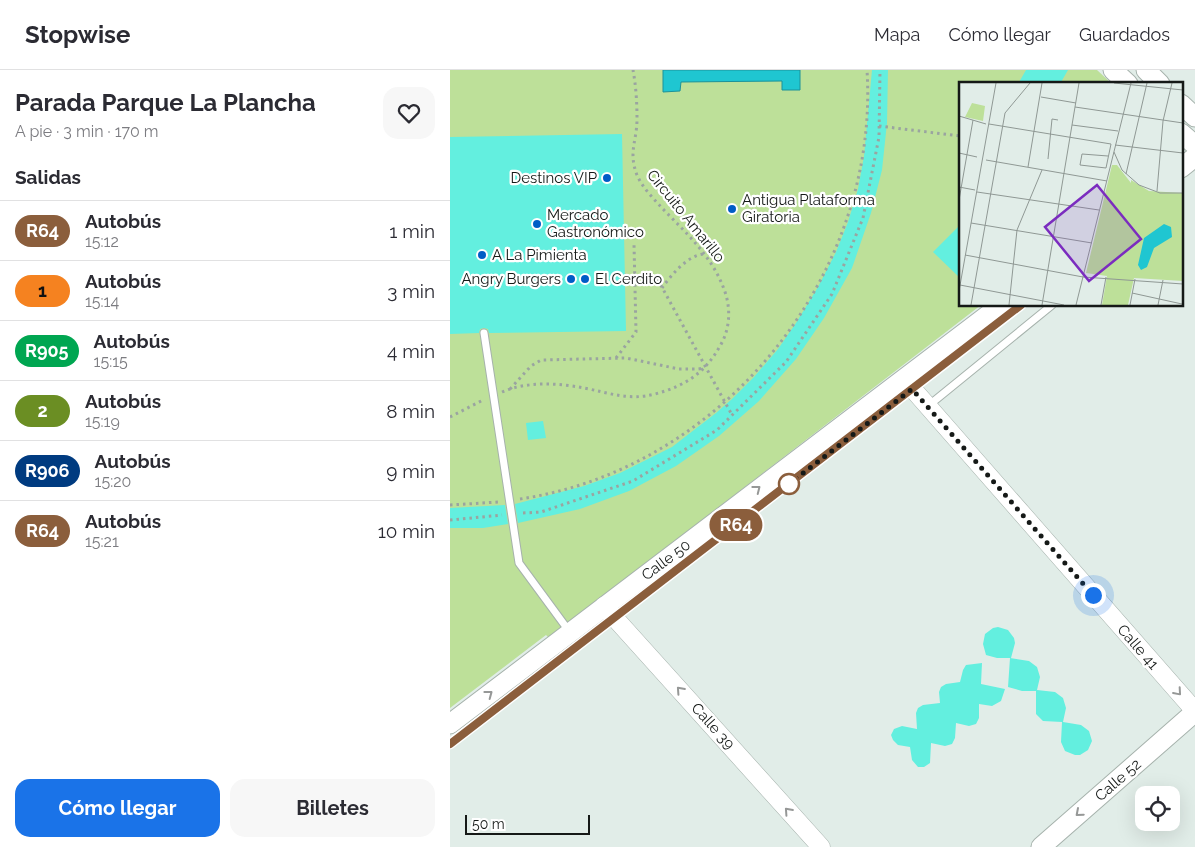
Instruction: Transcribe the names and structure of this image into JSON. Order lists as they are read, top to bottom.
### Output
{
  "streets": {
    "main road": ["Calle 50", "Calle 52"],
    "street": ["Calle 41", "Calle 39"],
    "path": ["Circuito Amarillo"]
  },
  "crossings": [
    ["Calle 50", "Calle 41"],
    ["Calle 50", "Calle 39"],
    ["Calle 41", "Calle 52"]
  ],
  "one_way": [
    "Calle 50",
    "Calle 41",
    "Calle 39",
    "Calle 52"
  ],
  "places": [
    "Destinos VIP",
    "Antigua Plataforma Giratoria",
    "Mercado Gastronómico",
    "A La Pimienta",
    "Angry Burgers",
    "El Cerdito"
  ],
  "lines": ["bus line R64"],
  "scale_bar": "50 m",
  "page": {
    "header": "Stopwise",
    "nav": ["Mapa", "Cómo llegar", "Guardados"],
    "heading": [
      ["Parada Parque La Plancha", "A pie · 3 min · 170 m"],
      "Salidas"
    ],
    "on_map": "R64",
    "list": [
      {
        "mark": "R64",
        "name": "Autobús",
        "note": "15:12",
        "value": "1 min"
      },
      {
        "mark": "1",
        "name": "Autobús",
        "note": "15:14",
        "value": "3 min"
      },
      {
        "mark": "R905",
        "name": "Autobús",
        "note": "15:15",
        "value": "4 min"
      },
      {
        "mark": "2",
        "name": "Autobús",
        "note": "15:19",
        "value": "8 min"
      },
      {
        "mark": "R906",
        "name": "Autobús",
        "note": "15:20",
        "value": "9 min"
      },
      {
        "mark": "R64",
        "name": "Autobús",
        "note": "15:21",
        "value": "10 min"
      }
    ],
    "buttons": ["Cómo llegar", "Billetes"],
    "scale": "50 m"
  }
}
